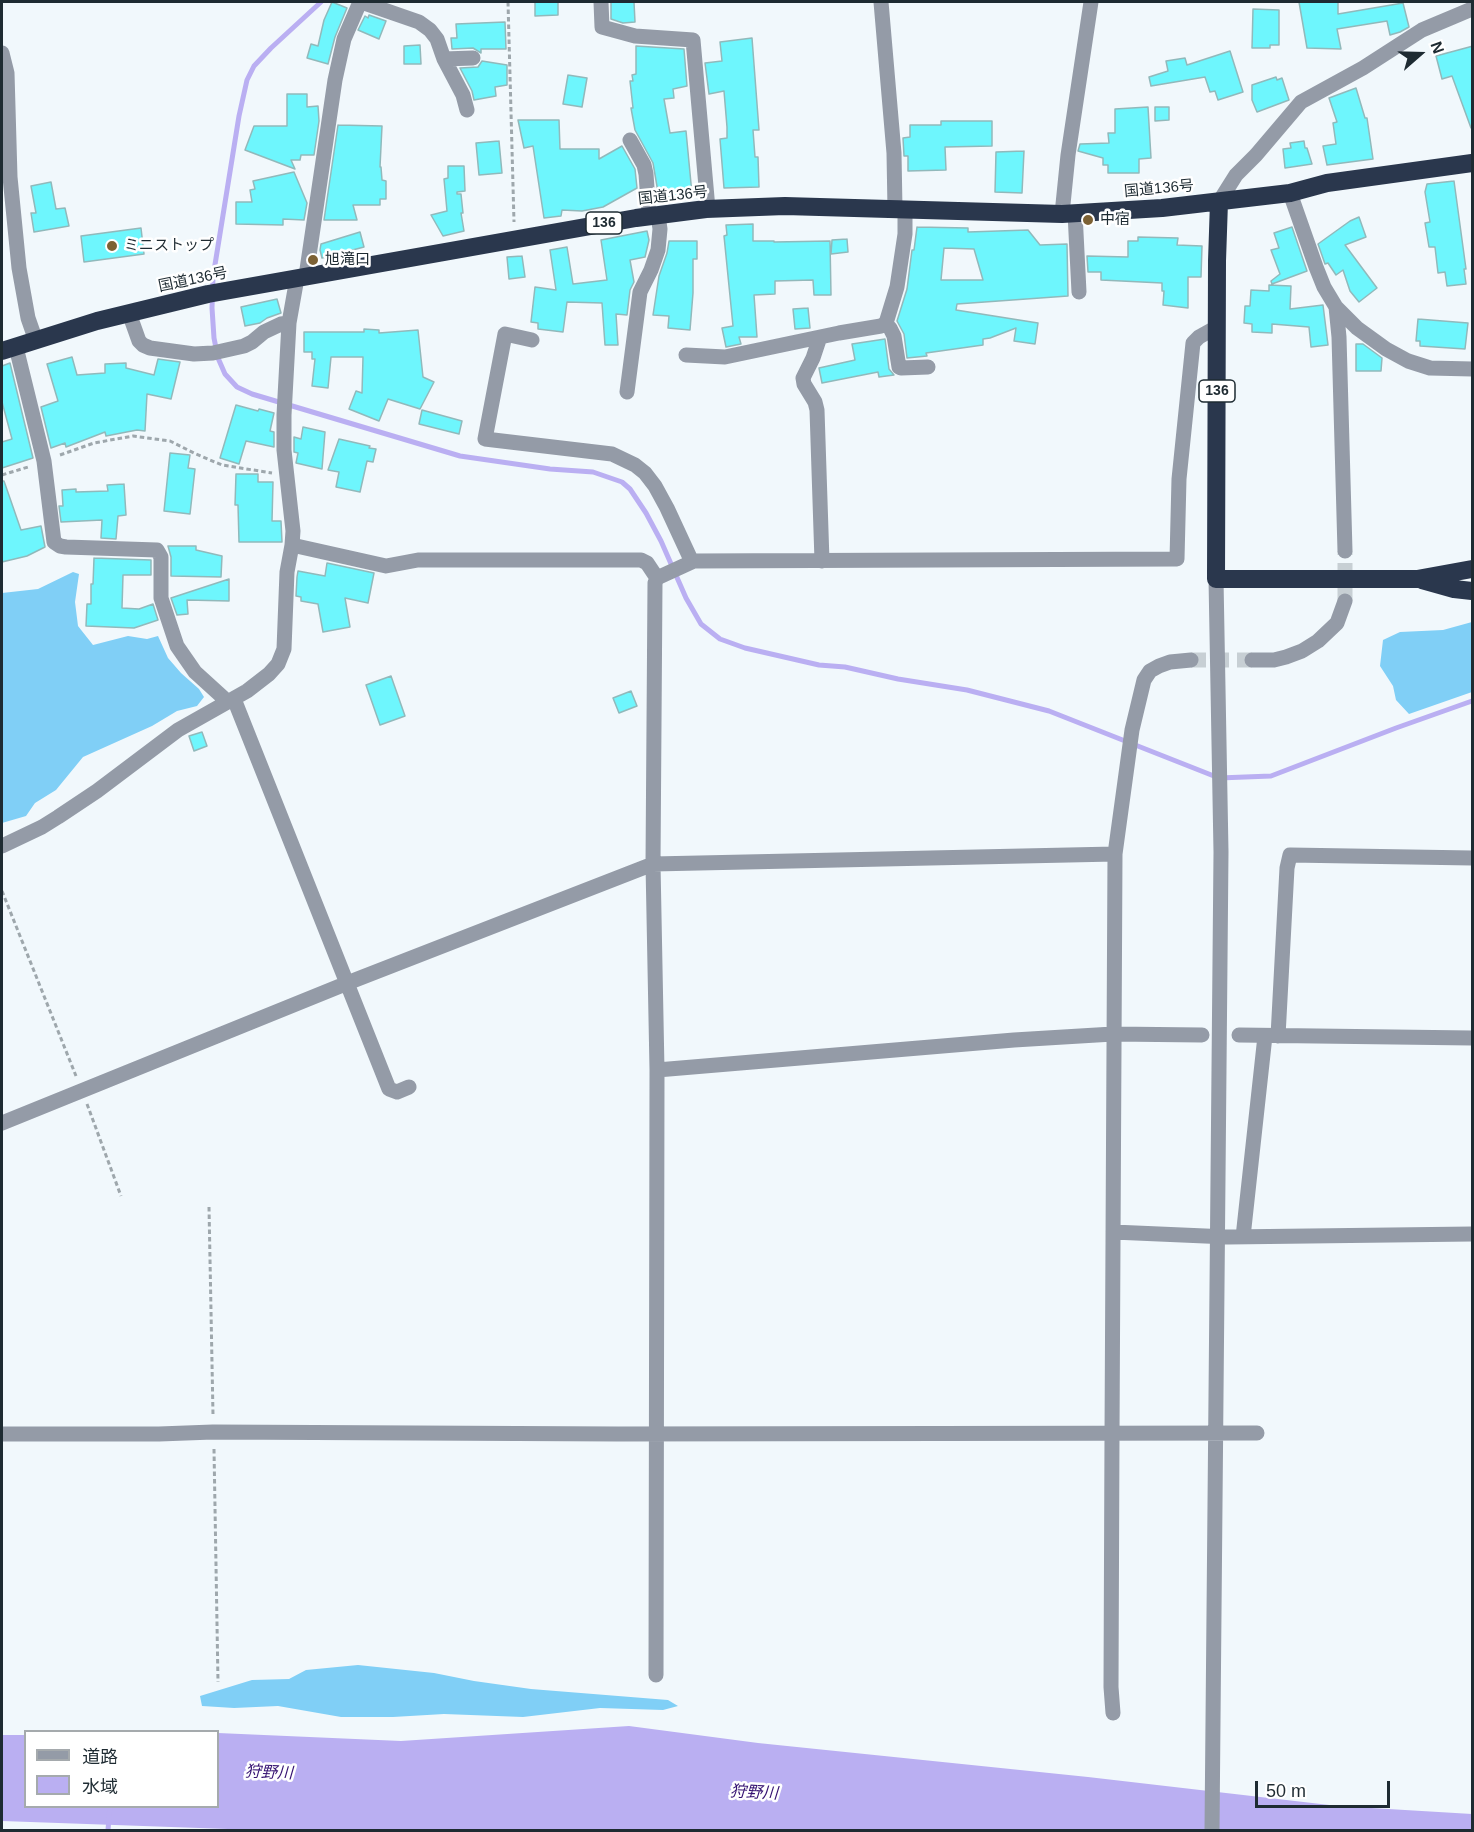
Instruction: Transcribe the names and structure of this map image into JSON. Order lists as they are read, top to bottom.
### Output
{
  "streets": {
    "highway": ["国道136号", "136"]
  },
  "crossings": [
    ["国道136号", "136"]
  ],
  "water": ["狩野川"],
  "places": ["中宿", "ミニストップ", "旭滝口"],
  "legend": ["道路", "水域"],
  "scale_bar": "50 m",
  "north": "right"
}
